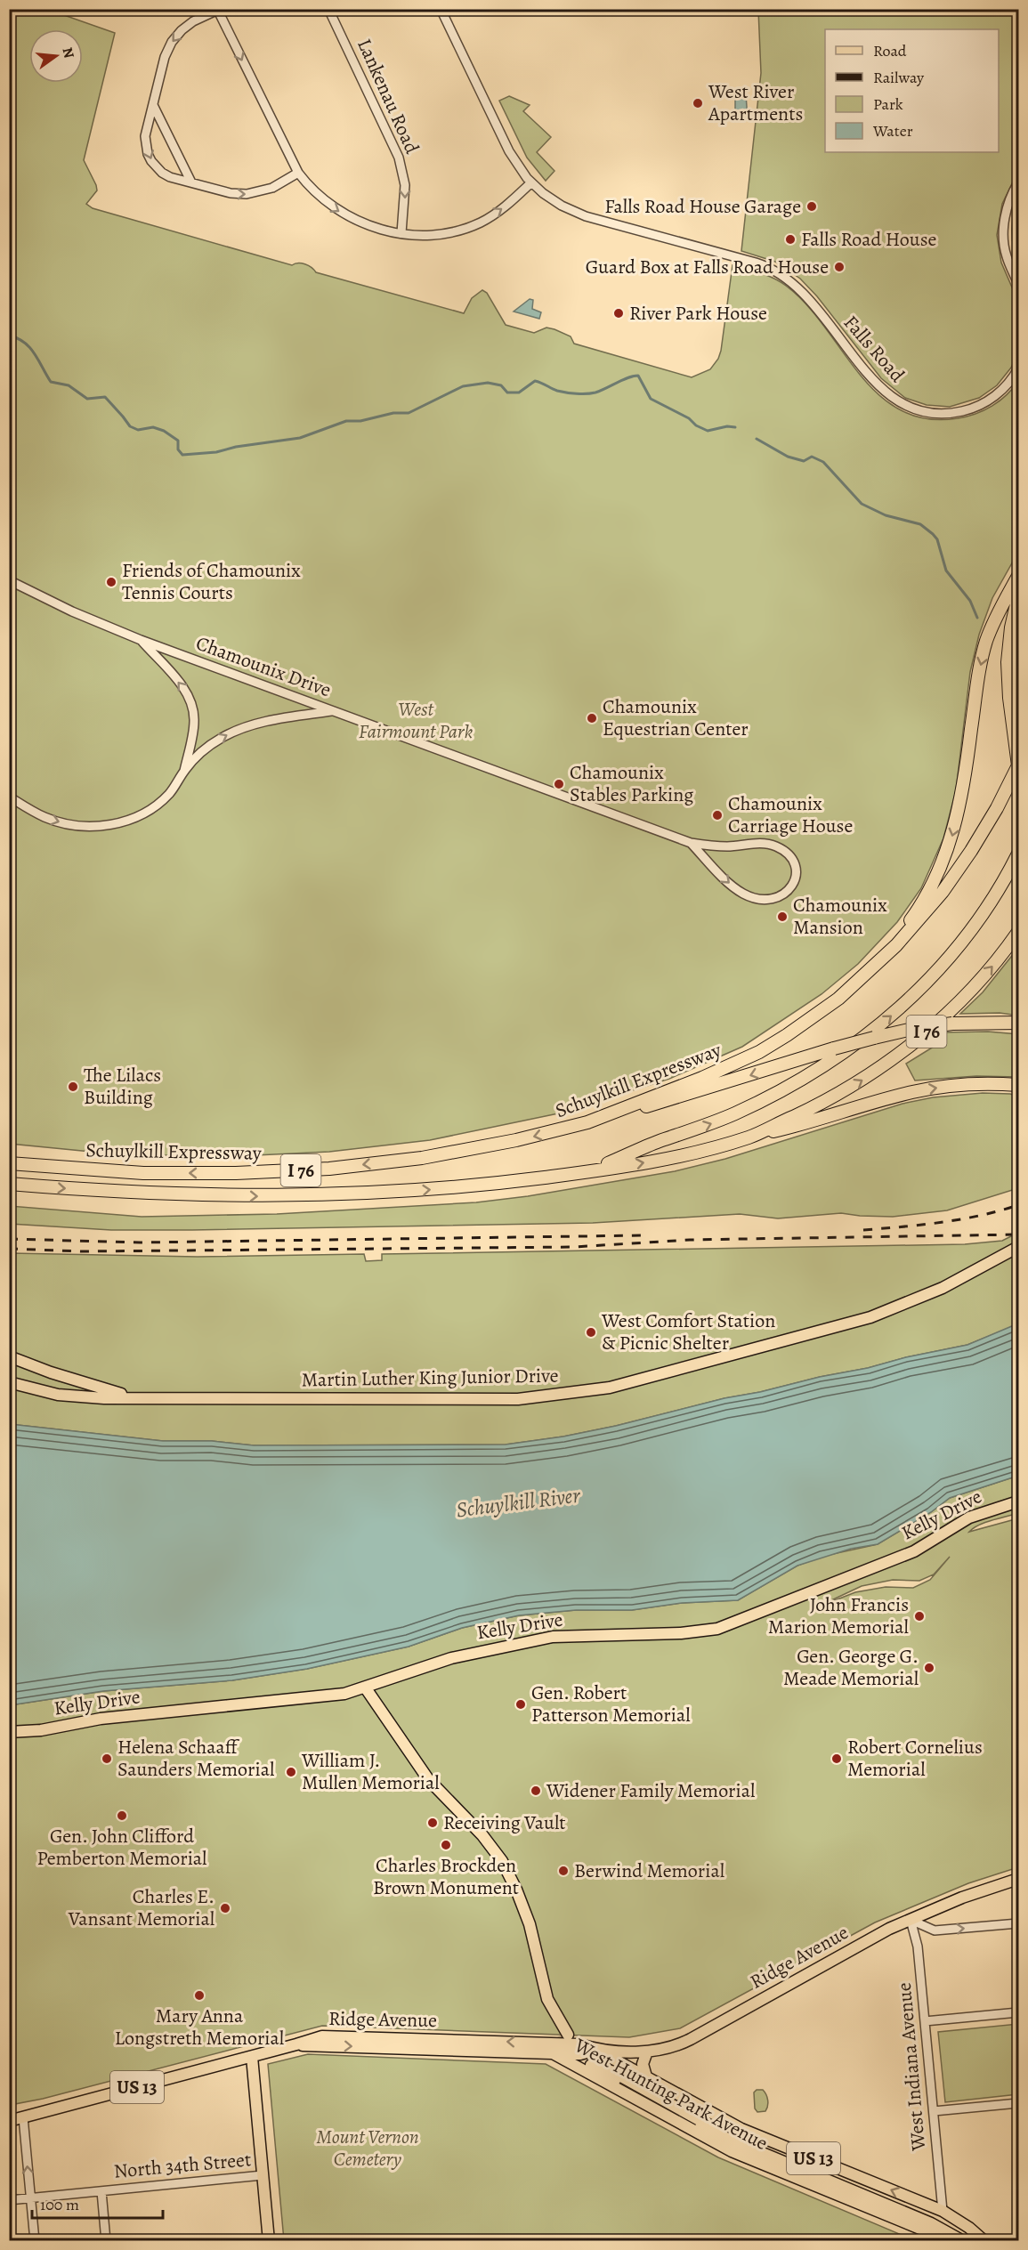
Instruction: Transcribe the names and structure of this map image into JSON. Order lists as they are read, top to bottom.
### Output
{
  "streets": {
    "highway": ["I 76", "Schuylkill Expressway"],
    "main road": [
      "Martin Luther King Junior Drive",
      "Kelly Drive",
      "Ridge Avenue",
      "US 13",
      "West Hunting Park Avenue"
    ],
    "street": [
      "Lankenau Road",
      "Falls Road",
      "Chamounix Drive",
      "West Indiana Avenue",
      "North 34th Street"
    ]
  },
  "crossings": [
    ["Kelly Drive", "West Hunting Park Avenue"],
    ["Ridge Avenue", "West Indiana Avenue"],
    ["Ridge Avenue", "West Hunting Park Avenue"],
    ["West Indiana Avenue", "West Hunting Park Avenue"]
  ],
  "one_way": ["Lankenau Road"],
  "water": ["Schuylkill River"],
  "parks": ["West Fairmount Park", "Mount Vernon Cemetery"],
  "places": [
    "West River Apartments",
    "Falls Road House Garage",
    "Falls Road House",
    "Guard Box at Falls Road House",
    "River Park House",
    "Friends of Chamounix Tennis Courts",
    "Chamounix Equestrian Center",
    "Chamounix Stables Parking",
    "Chamounix Carriage House",
    "Chamounix Mansion",
    "The Lilacs Building",
    "West Comfort Station & Picnic Shelter",
    "John Francis Marion Memorial",
    "Gen. George G. Meade Memorial",
    "Gen. Robert Patterson Memorial",
    "Helena Schaaff Saunders Memorial",
    "Robert Cornelius Memorial",
    "William J. Mullen Memorial",
    "Widener Family Memorial",
    "Gen. John Clifford Pemberton Memorial",
    "Receiving Vault",
    "Charles Brockden Brown Monument",
    "Berwind Memorial",
    "Charles E. Vansant Memorial",
    "Mary Anna Longstreth Memorial"
  ],
  "legend": [
    "Road",
    "Railway",
    "Park",
    "Water"
  ],
  "scale_bar": "100 m",
  "north": "right"
}
